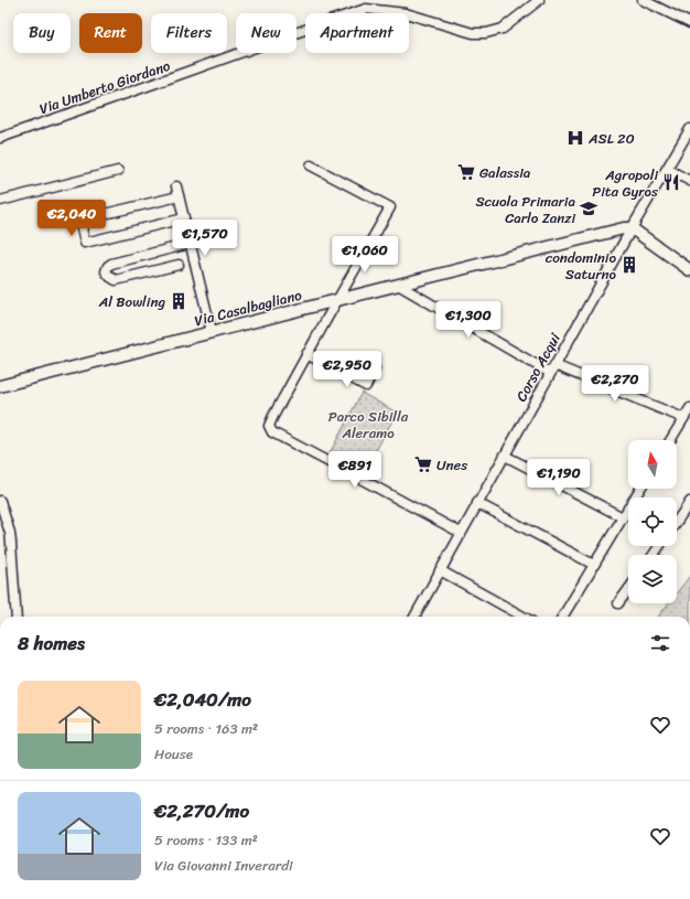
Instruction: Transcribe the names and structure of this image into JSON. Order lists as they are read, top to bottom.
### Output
{
  "streets": {
    "main road": ["Via Casalbagliano"],
    "street": ["Via Umberto Giordano", "Corso Acqui"]
  },
  "crossings": [
    ["Via Casalbagliano", "Corso Acqui"]
  ],
  "parks": ["Parco Sibilla Aleramo"],
  "places": {
    "hospital": ["ASL 20"],
    "supermarket": ["Galassia", "Unes"],
    "restaurant": ["Agropoli Pita Gyros"],
    "school or university": ["Scuola Primaria Carlo Zanzi"],
    "building": ["condominio Saturno", "Al Bowling"]
  },
  "north": "top",
  "page": {
    "chip": [
      "Buy",
      "Rent",
      "Filters",
      "New",
      "Apartment"
    ],
    "price": [
      "€2,040",
      "€1,570",
      "€1,060",
      "€1,300",
      "€2,950",
      "€2,270",
      "€891",
      "€1,190"
    ],
    "heading": "8 homes",
    "list": [
      {
        "name": "€2,040/mo",
        "note": "5 rooms · 163 m² · House"
      },
      {
        "name": "€2,270/mo",
        "note": "5 rooms · 133 m² · Via Giovanni Inverardi"
      }
    ]
  }
}
